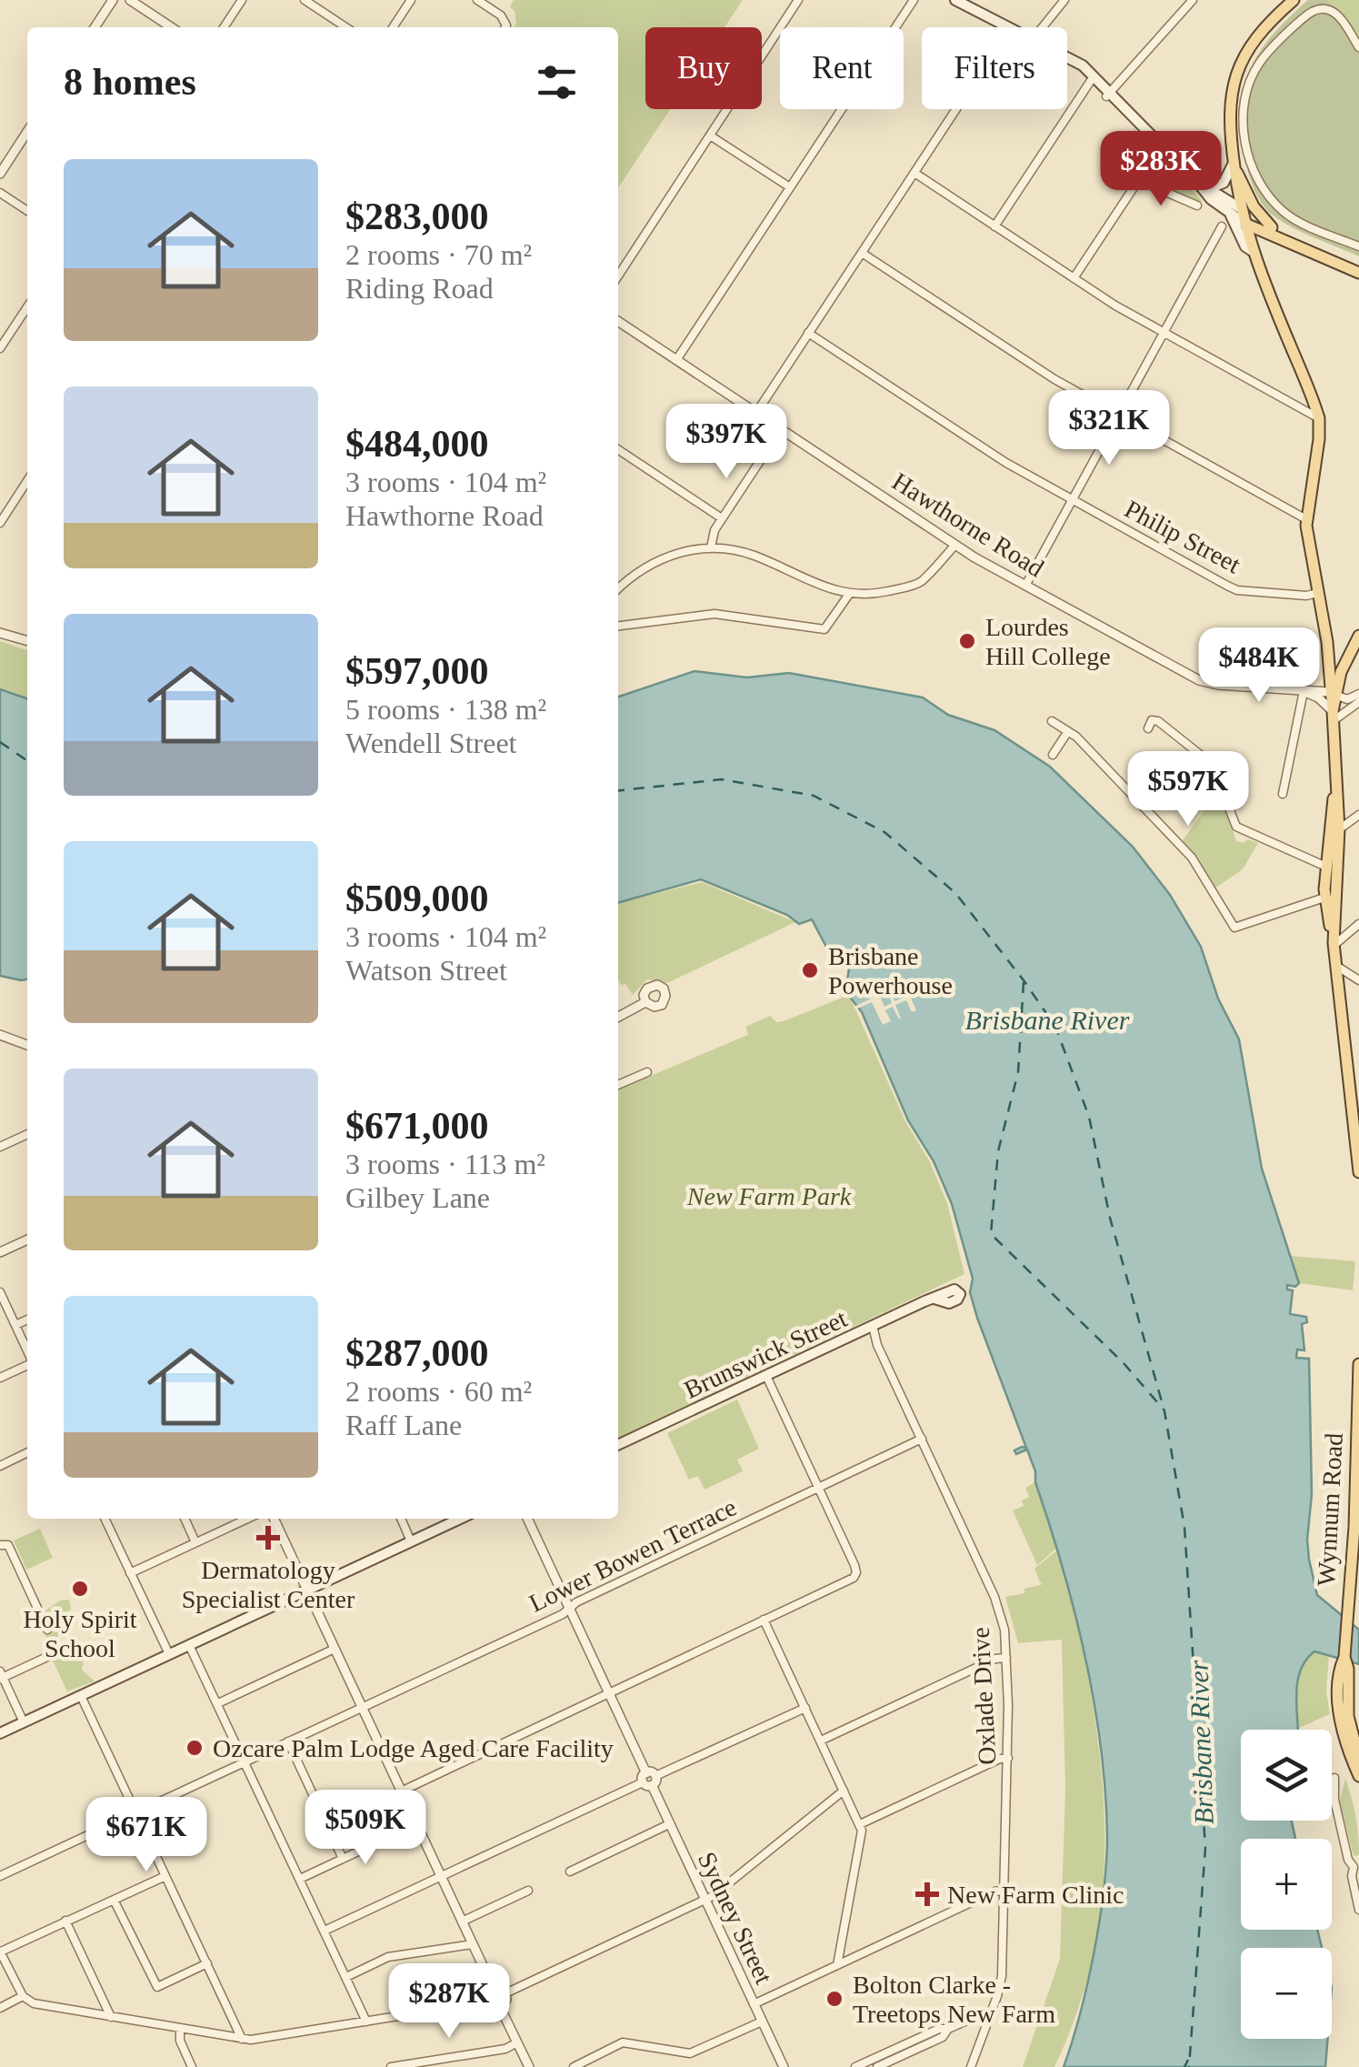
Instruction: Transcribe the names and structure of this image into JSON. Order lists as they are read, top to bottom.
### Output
{
  "streets": {
    "main road": ["Brunswick Street", "Wynnum Road"],
    "street": [
      "Hawthorne Road",
      "Philip Street",
      "Lower Bowen Terrace",
      "Oxlade Drive",
      "Sydney Street"
    ]
  },
  "crossings": [
    ["Brunswick Street", "Oxlade Drive"],
    ["Lower Bowen Terrace", "Oxlade Drive"],
    ["Lower Bowen Terrace", "Sydney Street"]
  ],
  "water": ["Brisbane River"],
  "parks": ["New Farm Park"],
  "places": {
    "other": [
      "Lourdes Hill College",
      "Brisbane Powerhouse",
      "Holy Spirit School",
      "Ozcare Palm Lodge Aged Care Facility",
      "Bolton Clarke - Treetops New Farm"
    ],
    "health": ["Dermatology Specialist Center", "New Farm Clinic"]
  },
  "page": {
    "chip": ["Buy", "Rent", "Filters"],
    "heading": "8 homes",
    "price": [
      "$283K",
      "$321K",
      "$397K",
      "$484K",
      "$597K",
      "$509K",
      "$671K",
      "$287K"
    ],
    "list": [
      {
        "name": "$283,000",
        "note": "2 rooms · 70 m² · Riding Road"
      },
      {
        "name": "$484,000",
        "note": "3 rooms · 104 m² · Hawthorne Road"
      },
      {
        "name": "$597,000",
        "note": "5 rooms · 138 m² · Wendell Street"
      },
      {
        "name": "$509,000",
        "note": "3 rooms · 104 m² · Watson Street"
      },
      {
        "name": "$671,000",
        "note": "3 rooms · 113 m² · Gilbey Lane"
      },
      {
        "name": "$287,000",
        "note": "2 rooms · 60 m² · Raff Lane"
      }
    ],
    "map_buttons": ["+", "−"]
  }
}
